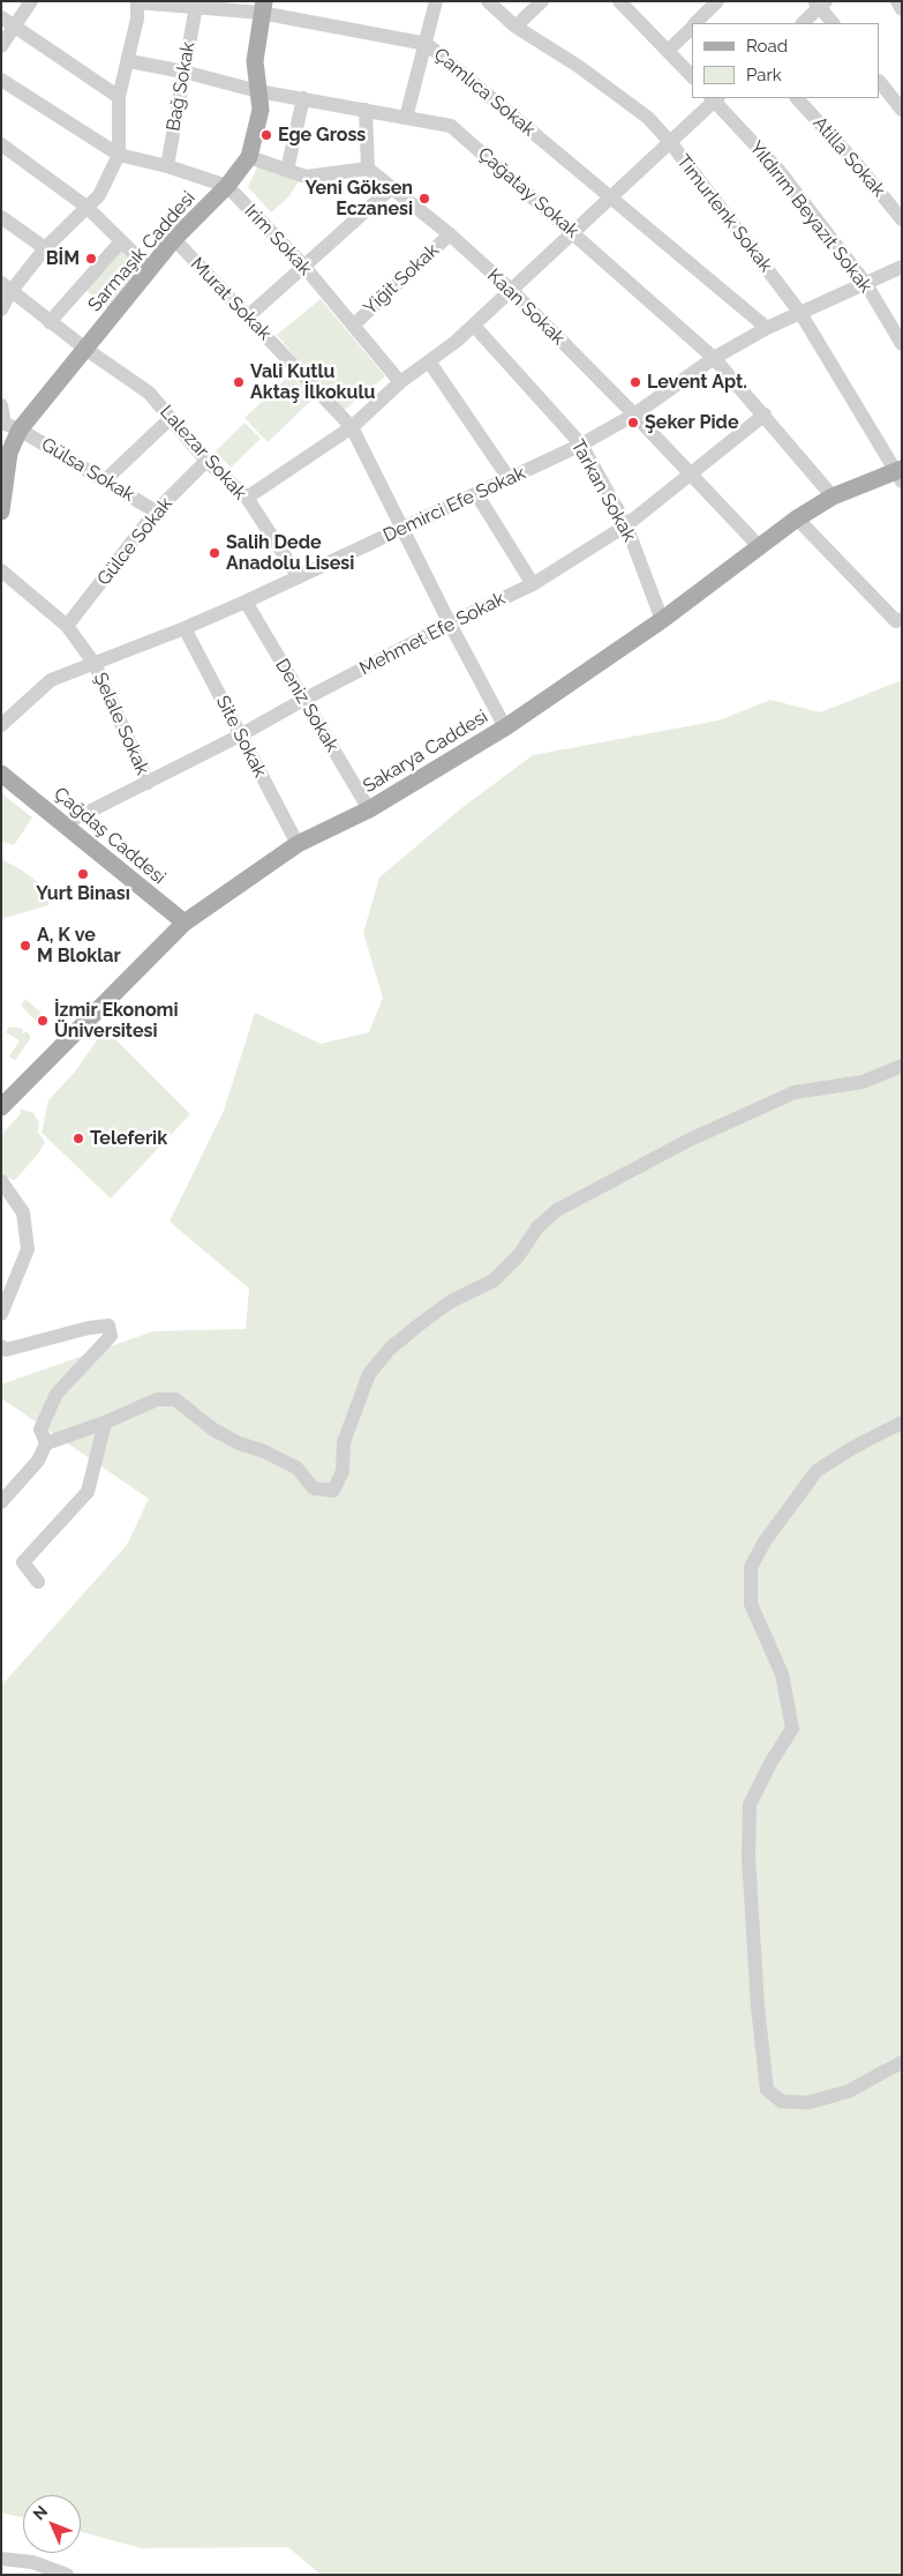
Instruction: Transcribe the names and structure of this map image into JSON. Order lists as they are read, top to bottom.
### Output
{
  "streets": {
    "main road": ["Sarmaşık Caddesi", "Sakarya Caddesi", "Çağdaş Caddesi"],
    "street": [
      "Bağ Sokak",
      "Çamlıca Sokak",
      "Atilla Sokak",
      "Çağatay Sokak",
      "Timurlenk Sokak",
      "Yıldırım Beyazıt Sokak",
      "Irim Sokak",
      "Yiğit Sokak",
      "Murat Sokak",
      "Kaan Sokak",
      "Lalezar Sokak",
      "Gülsa Sokak",
      "Tarkan Sokak",
      "Demirci Efe Sokak",
      "Gülce Sokak",
      "Mehmet Efe Sokak",
      "Deniz Sokak",
      "Şelale Sokak",
      "Site Sokak"
    ]
  },
  "crossings": [
    ["Bağ Sokak", "Çamlıca Sokak"],
    ["Bağ Sokak", "Çağatay Sokak"],
    ["Bağ Sokak", "Irim Sokak"],
    ["Çamlıca Sokak", "Sarmaşık Caddesi"],
    ["Çamlıca Sokak", "Demirci Efe Sokak"],
    ["Çağatay Sokak", "Sarmaşık Caddesi"],
    ["Çağatay Sokak", "Demirci Efe Sokak"],
    ["Çağatay Sokak", "Mehmet Efe Sokak"],
    ["Çağatay Sokak", "Sakarya Caddesi"],
    ["Timurlenk Sokak", "Demirci Efe Sokak"],
    ["Timurlenk Sokak", "Sakarya Caddesi"],
    ["Yıldırım Beyazıt Sokak", "Demirci Efe Sokak"],
    ["Irim Sokak", "Sarmaşık Caddesi"],
    ["Irim Sokak", "Yiğit Sokak"],
    ["Sarmaşık Caddesi", "Murat Sokak"],
    ["Sarmaşık Caddesi", "Lalezar Sokak"],
    ["Sarmaşık Caddesi", "Gülsa Sokak"],
    ["Yiğit Sokak", "Kaan Sokak"],
    ["Murat Sokak", "Demirci Efe Sokak"],
    ["Murat Sokak", "Mehmet Efe Sokak"],
    ["Murat Sokak", "Sakarya Caddesi"],
    ["Kaan Sokak", "Demirci Efe Sokak"],
    ["Kaan Sokak", "Mehmet Efe Sokak"],
    ["Kaan Sokak", "Sakarya Caddesi"],
    ["Lalezar Sokak", "Demirci Efe Sokak"],
    ["Lalezar Sokak", "Gülce Sokak"],
    ["Gülsa Sokak", "Gülce Sokak"],
    ["Tarkan Sokak", "Demirci Efe Sokak"],
    ["Tarkan Sokak", "Mehmet Efe Sokak"],
    ["Tarkan Sokak", "Sakarya Caddesi"],
    ["Demirci Efe Sokak", "Deniz Sokak"],
    ["Demirci Efe Sokak", "Şelale Sokak"],
    ["Demirci Efe Sokak", "Site Sokak"],
    ["Gülce Sokak", "Şelale Sokak"],
    ["Mehmet Efe Sokak", "Deniz Sokak"],
    ["Mehmet Efe Sokak", "Şelale Sokak"],
    ["Mehmet Efe Sokak", "Site Sokak"],
    ["Deniz Sokak", "Sakarya Caddesi"],
    ["Site Sokak", "Sakarya Caddesi"],
    ["Sakarya Caddesi", "Çağdaş Caddesi"]
  ],
  "places": [
    "Ege Gross",
    "Yeni Göksen Eczanesi",
    "BİM",
    "Vali Kutlu Aktaş İlkokulu",
    "Levent Apt.",
    "Şeker Pide",
    "Salih Dede Anadolu Lisesi",
    "Yurt Binası",
    "A, K ve M Bloklar",
    "İzmir Ekonomi Üniversitesi",
    "Teleferik"
  ],
  "legend": ["Road", "Park"],
  "north": "top left"
}
